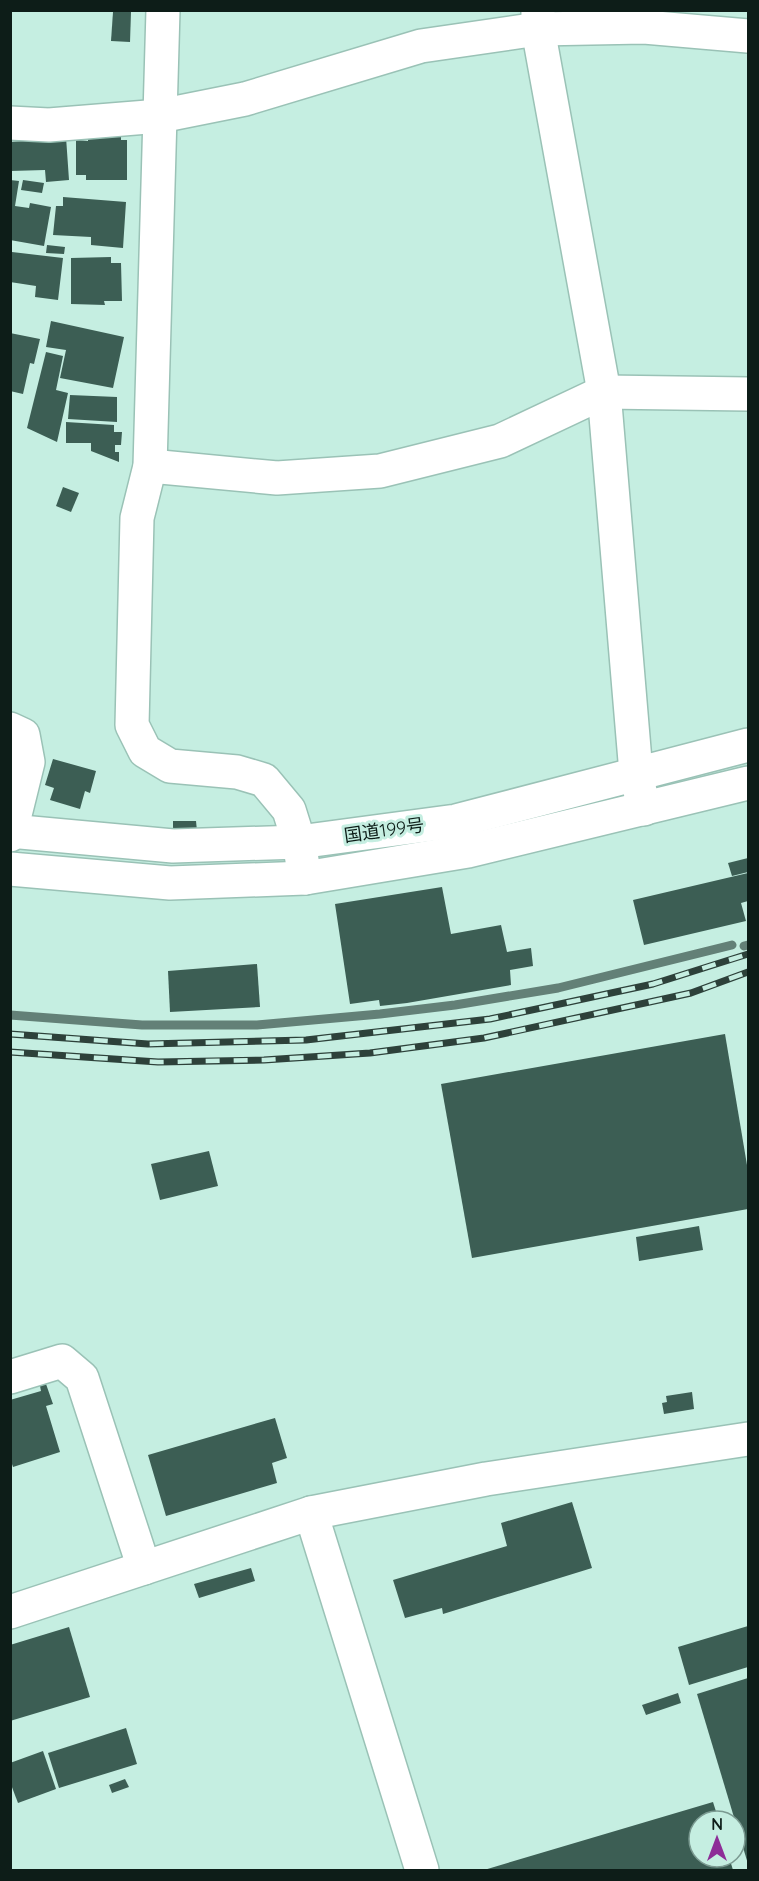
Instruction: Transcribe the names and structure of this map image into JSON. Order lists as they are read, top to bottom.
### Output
{
  "streets": {
    "main road": ["国道199号"]
  },
  "north": "top"
}
